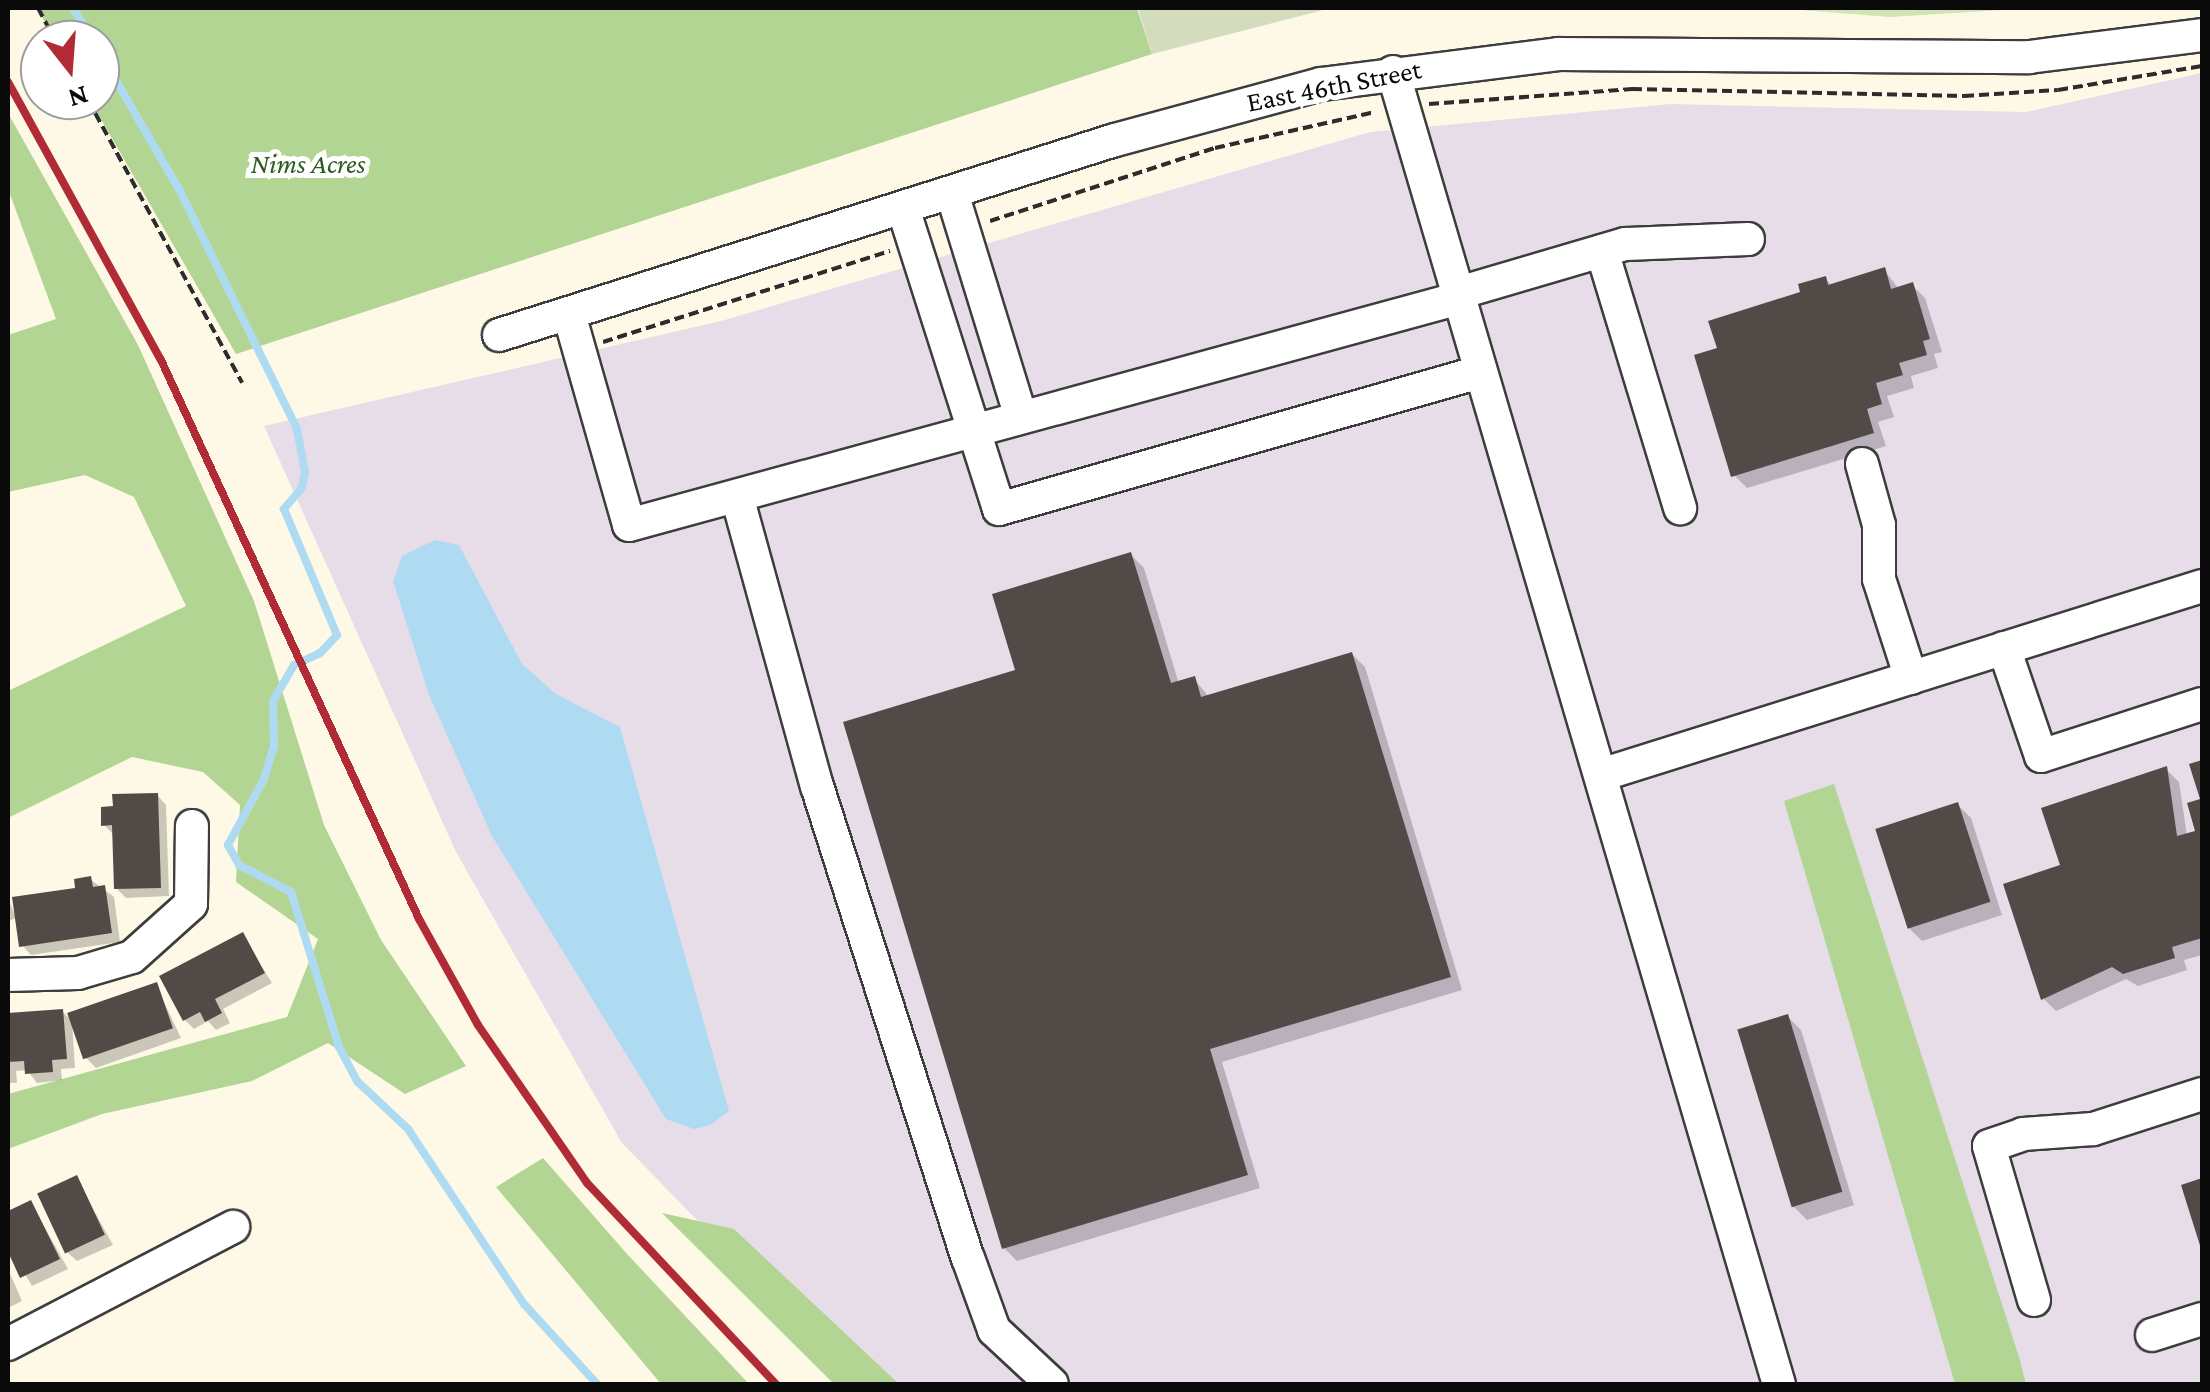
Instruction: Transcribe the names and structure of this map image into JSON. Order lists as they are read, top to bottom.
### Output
{
  "streets": {
    "street": ["East 46th Street"]
  },
  "parks": ["Nims Acres"],
  "north": "bottom"
}
